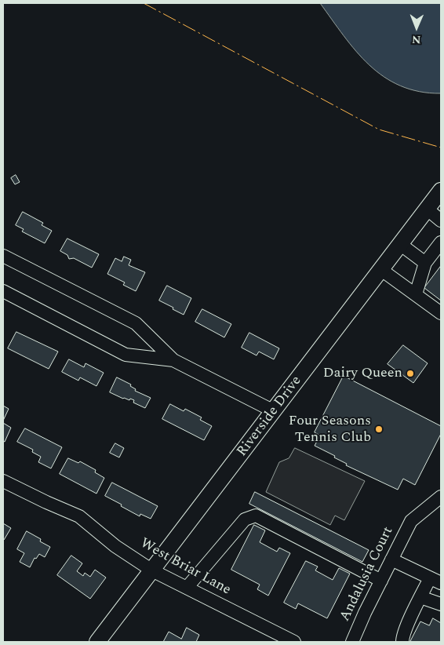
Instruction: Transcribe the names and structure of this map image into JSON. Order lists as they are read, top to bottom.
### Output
{
  "streets": {
    "main road": ["Riverside Drive"],
    "street": ["West Briar Lane", "Andalusia Court"]
  },
  "crossings": [
    ["Riverside Drive", "West Briar Lane"]
  ],
  "places": ["Dairy Queen", "Four Seasons Tennis Club"],
  "north": "bottom"
}
